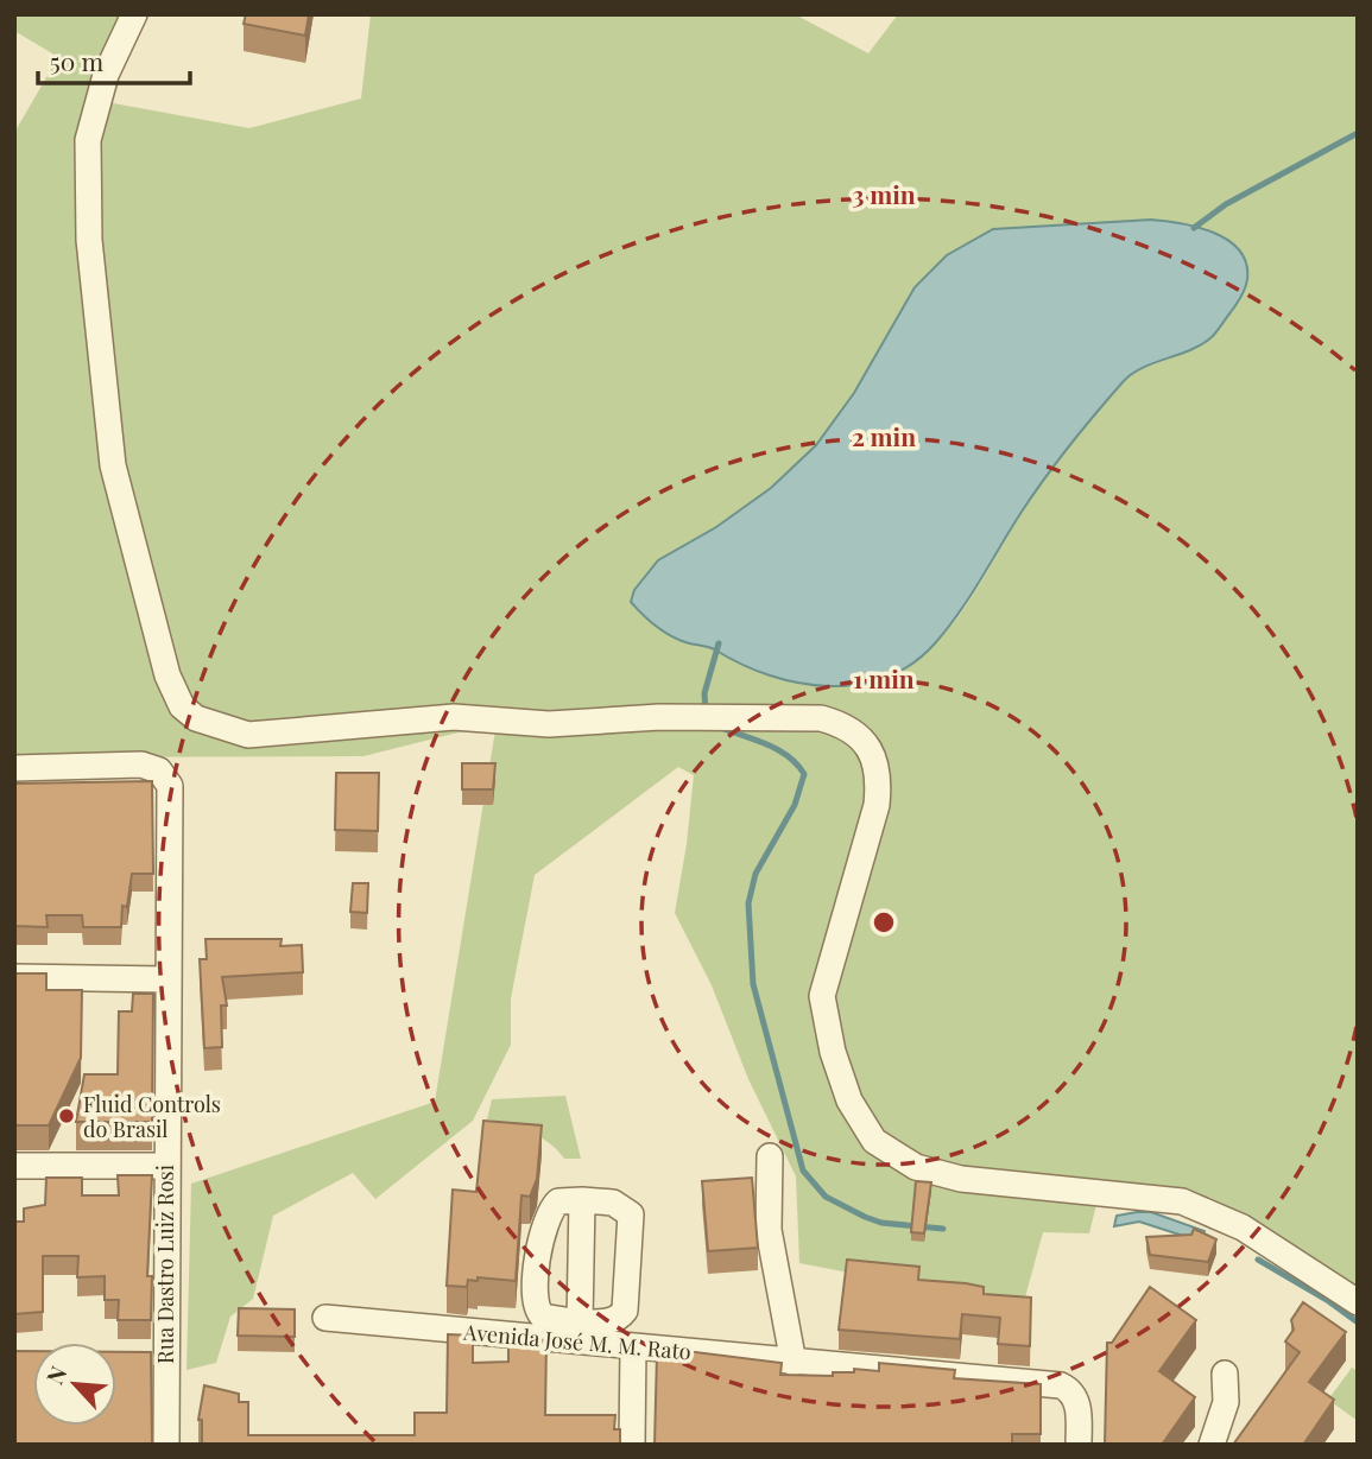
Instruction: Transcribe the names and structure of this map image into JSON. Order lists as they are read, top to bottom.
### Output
{
  "streets": {
    "street": ["Rua Dastro Luiz Rosi", "Avenida José M. M. Rato"]
  },
  "places": ["Fluid Controls do Brasil"],
  "scale_bar": "50 m",
  "north": "top left",
  "rings": ["3 min", "2 min", "1 min"]
}
